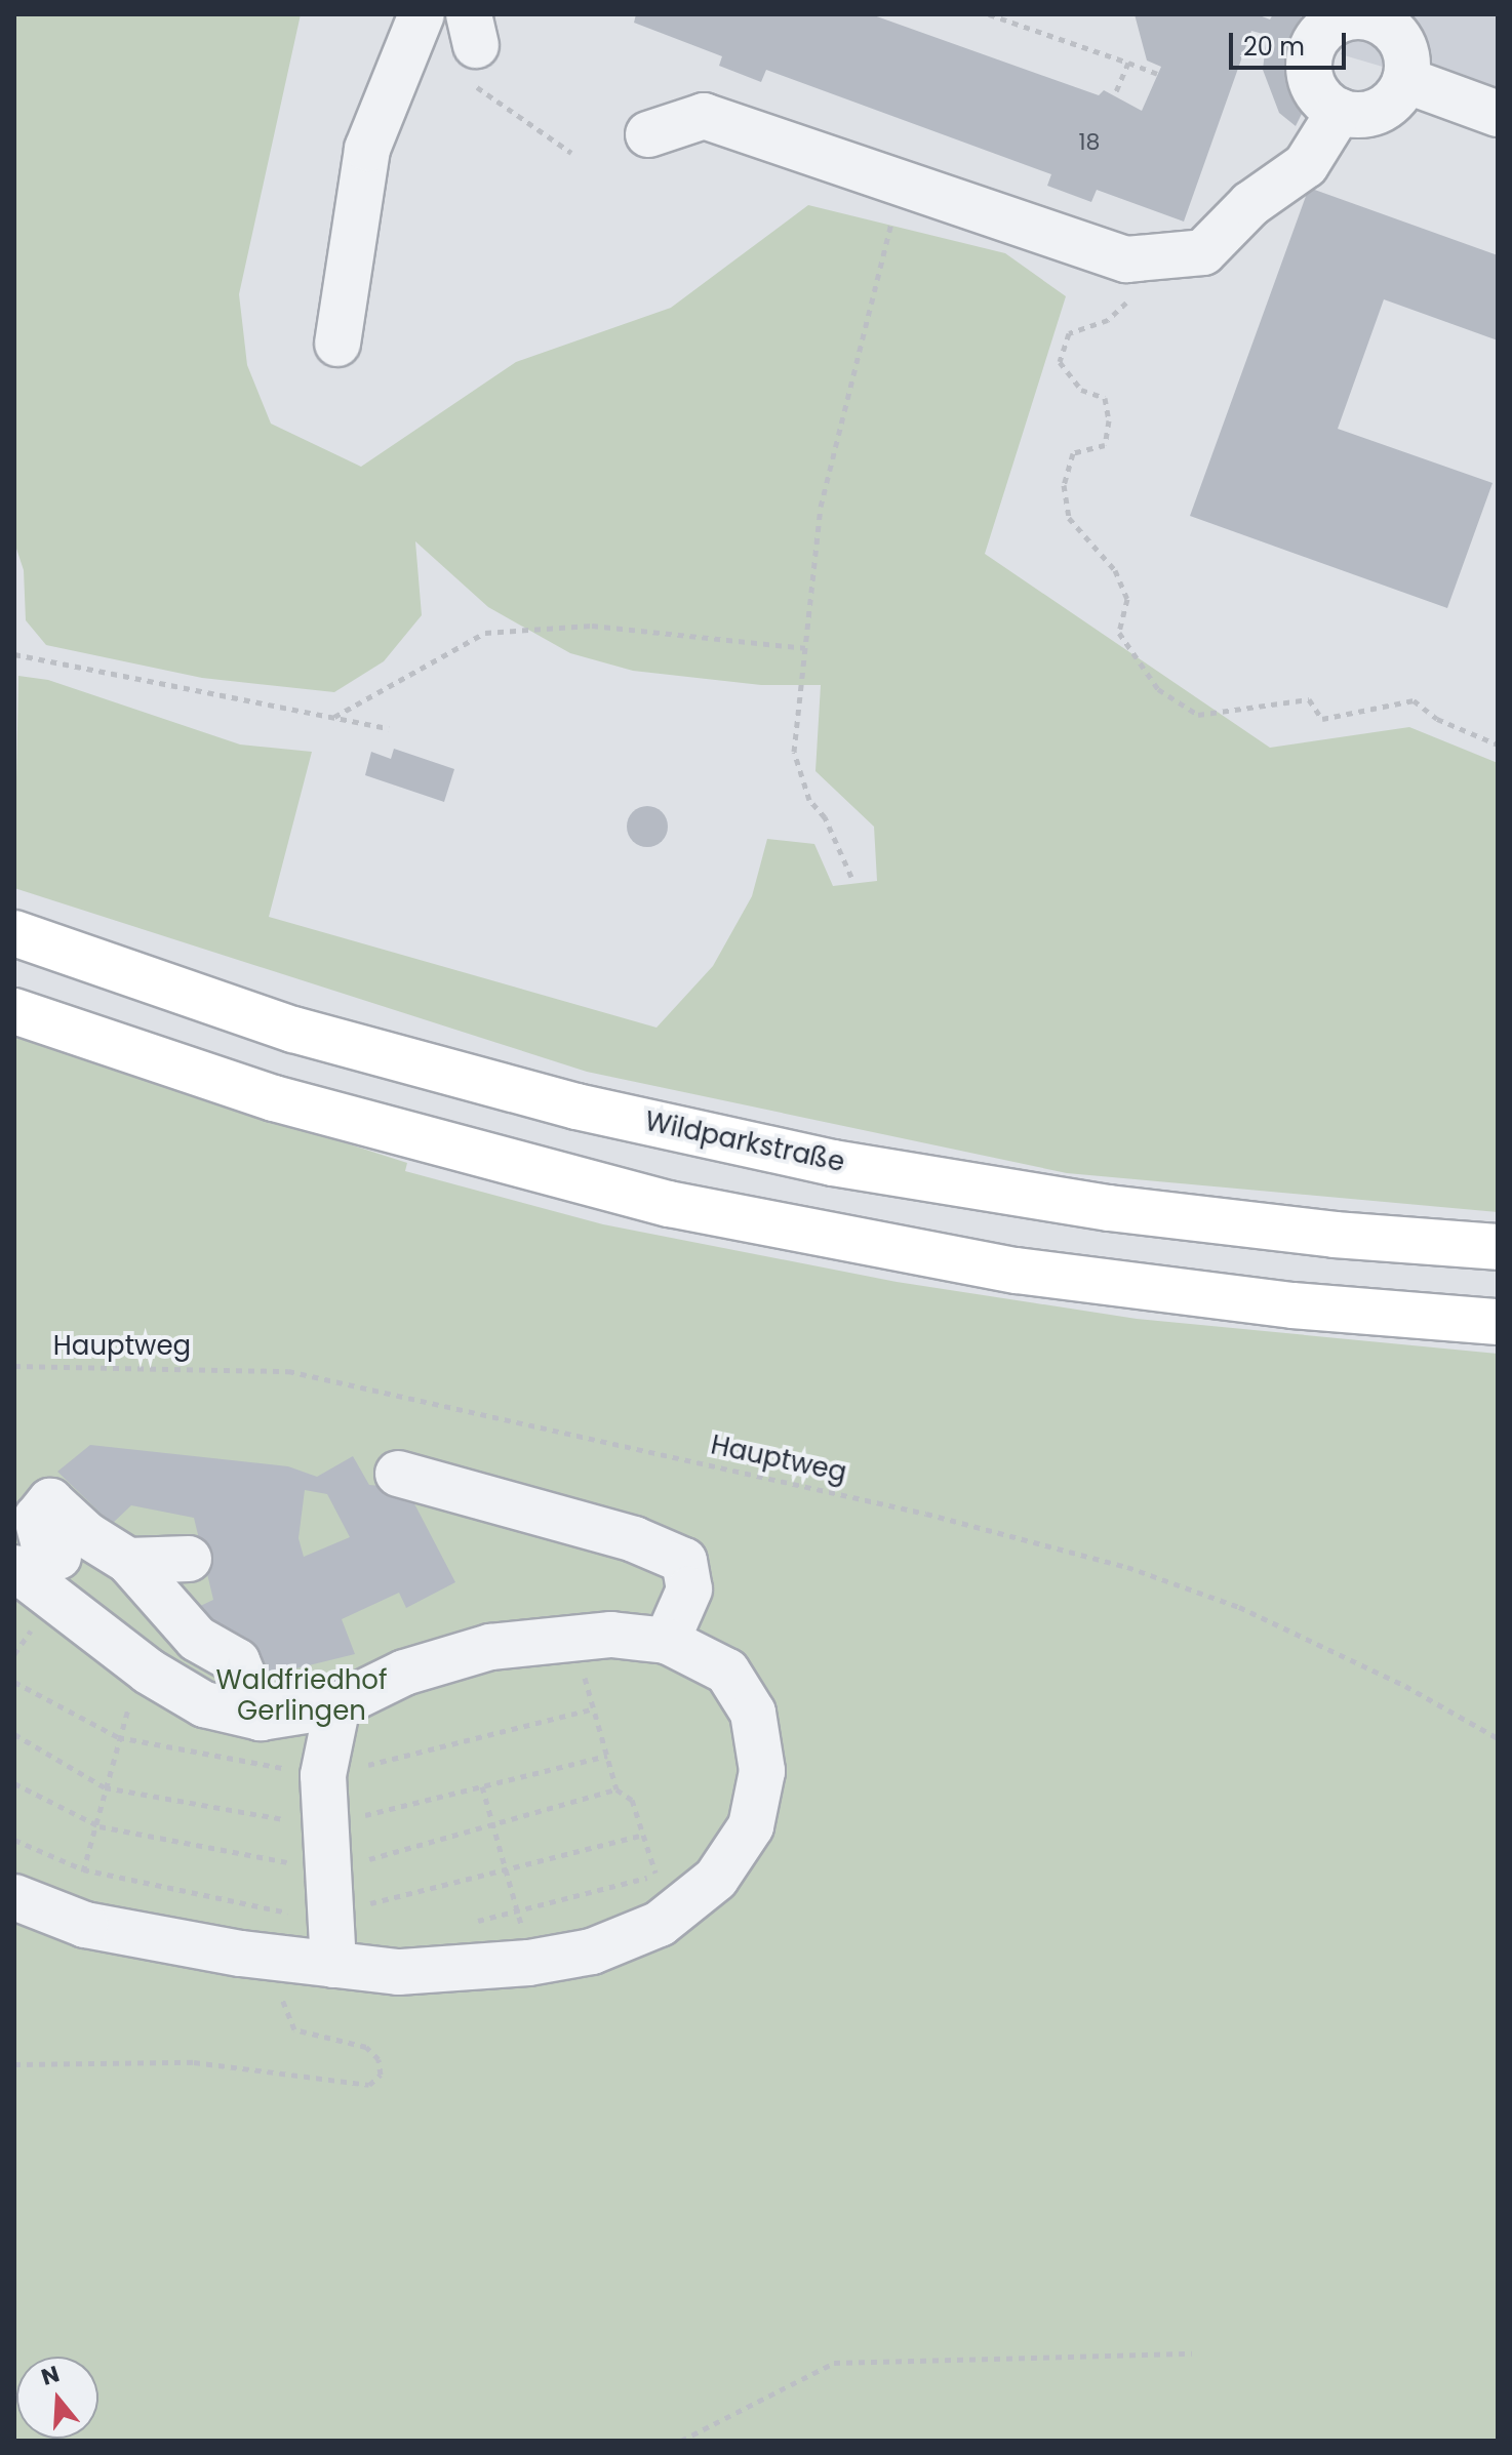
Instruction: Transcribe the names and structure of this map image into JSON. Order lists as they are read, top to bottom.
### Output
{
  "streets": {
    "highway": ["Wildparkstraße"],
    "path": ["Hauptweg"]
  },
  "parks": ["Waldfriedhof Gerlingen"],
  "house_numbers": ["18"],
  "scale_bar": "20 m",
  "north": "top"
}
